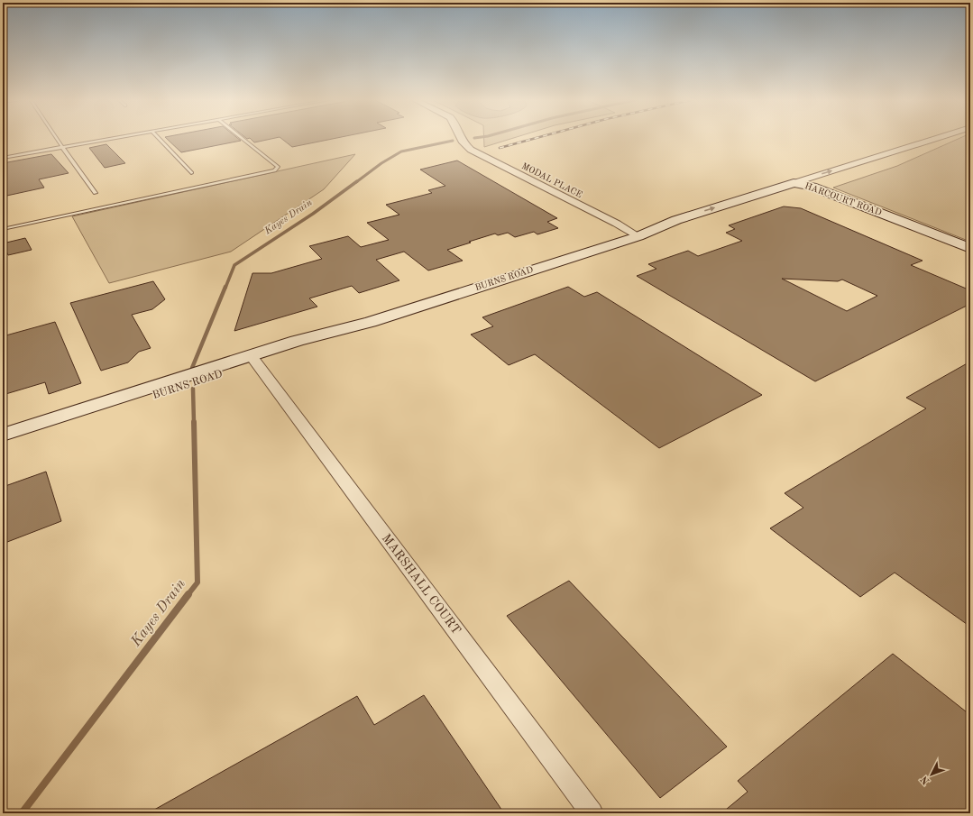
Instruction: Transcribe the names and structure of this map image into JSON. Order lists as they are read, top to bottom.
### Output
{
  "streets": {
    "street": [
      "MODAL PLACE",
      "HARCOURT ROAD",
      "BURNS ROAD",
      "MARSHALL COURT"
    ]
  },
  "crossings": [
    ["MODAL PLACE", "BURNS ROAD"],
    ["HARCOURT ROAD", "BURNS ROAD"],
    ["BURNS ROAD", "MARSHALL COURT"]
  ],
  "water": ["Kayes Drain"],
  "north": "bottom left"
}
